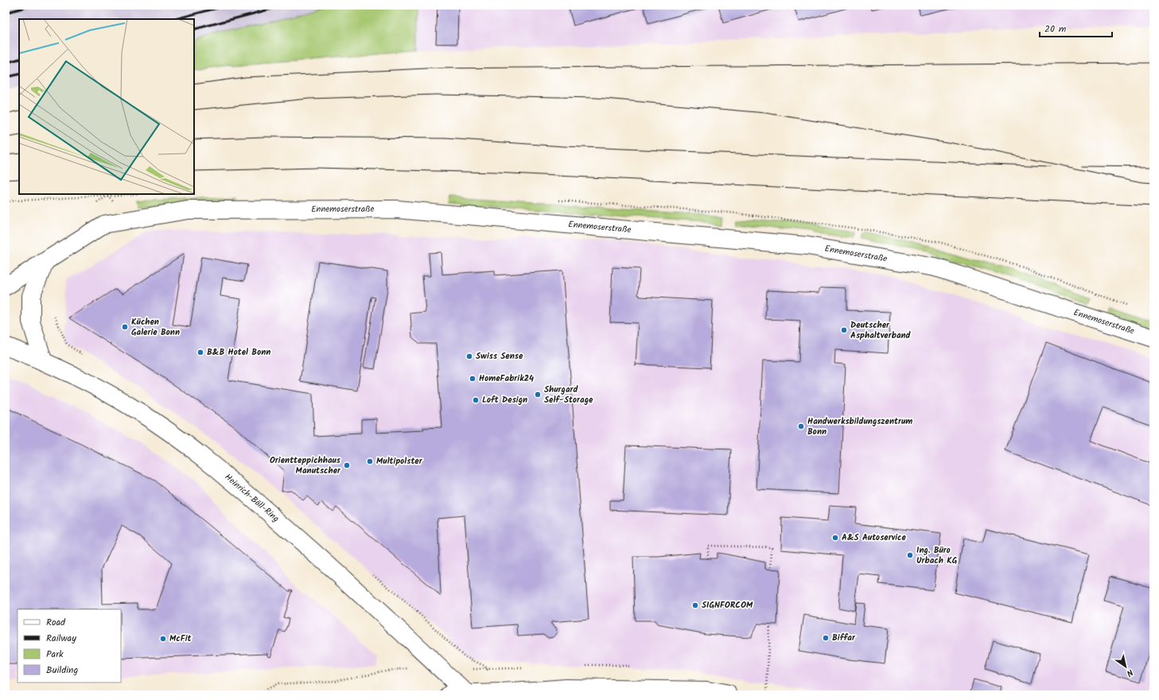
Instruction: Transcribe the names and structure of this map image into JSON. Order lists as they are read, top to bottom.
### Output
{
  "streets": {
    "street": ["Ennemoserstraße", "Heinrich-Böll-Ring"]
  },
  "places": [
    "Küchen Galerie Bonn",
    "Deutscher Asphaltverband",
    "B&B Hotel Bonn",
    "Swiss Sense",
    "HomeFabrik24",
    "Shurgard Self-Storage",
    "Loft Design",
    "Handwerksbildungszentrum Bonn",
    "Multipolster",
    "Orientteppichhaus Manutscher",
    "A&S Autoservice",
    "Ing. Büro Urbach KG",
    "SIGNFORCOM",
    "Biffar",
    "McFit"
  ],
  "legend": [
    "Road",
    "Railway",
    "Park",
    "Building"
  ],
  "scale_bar": "20 m",
  "north": "bottom right"
}
